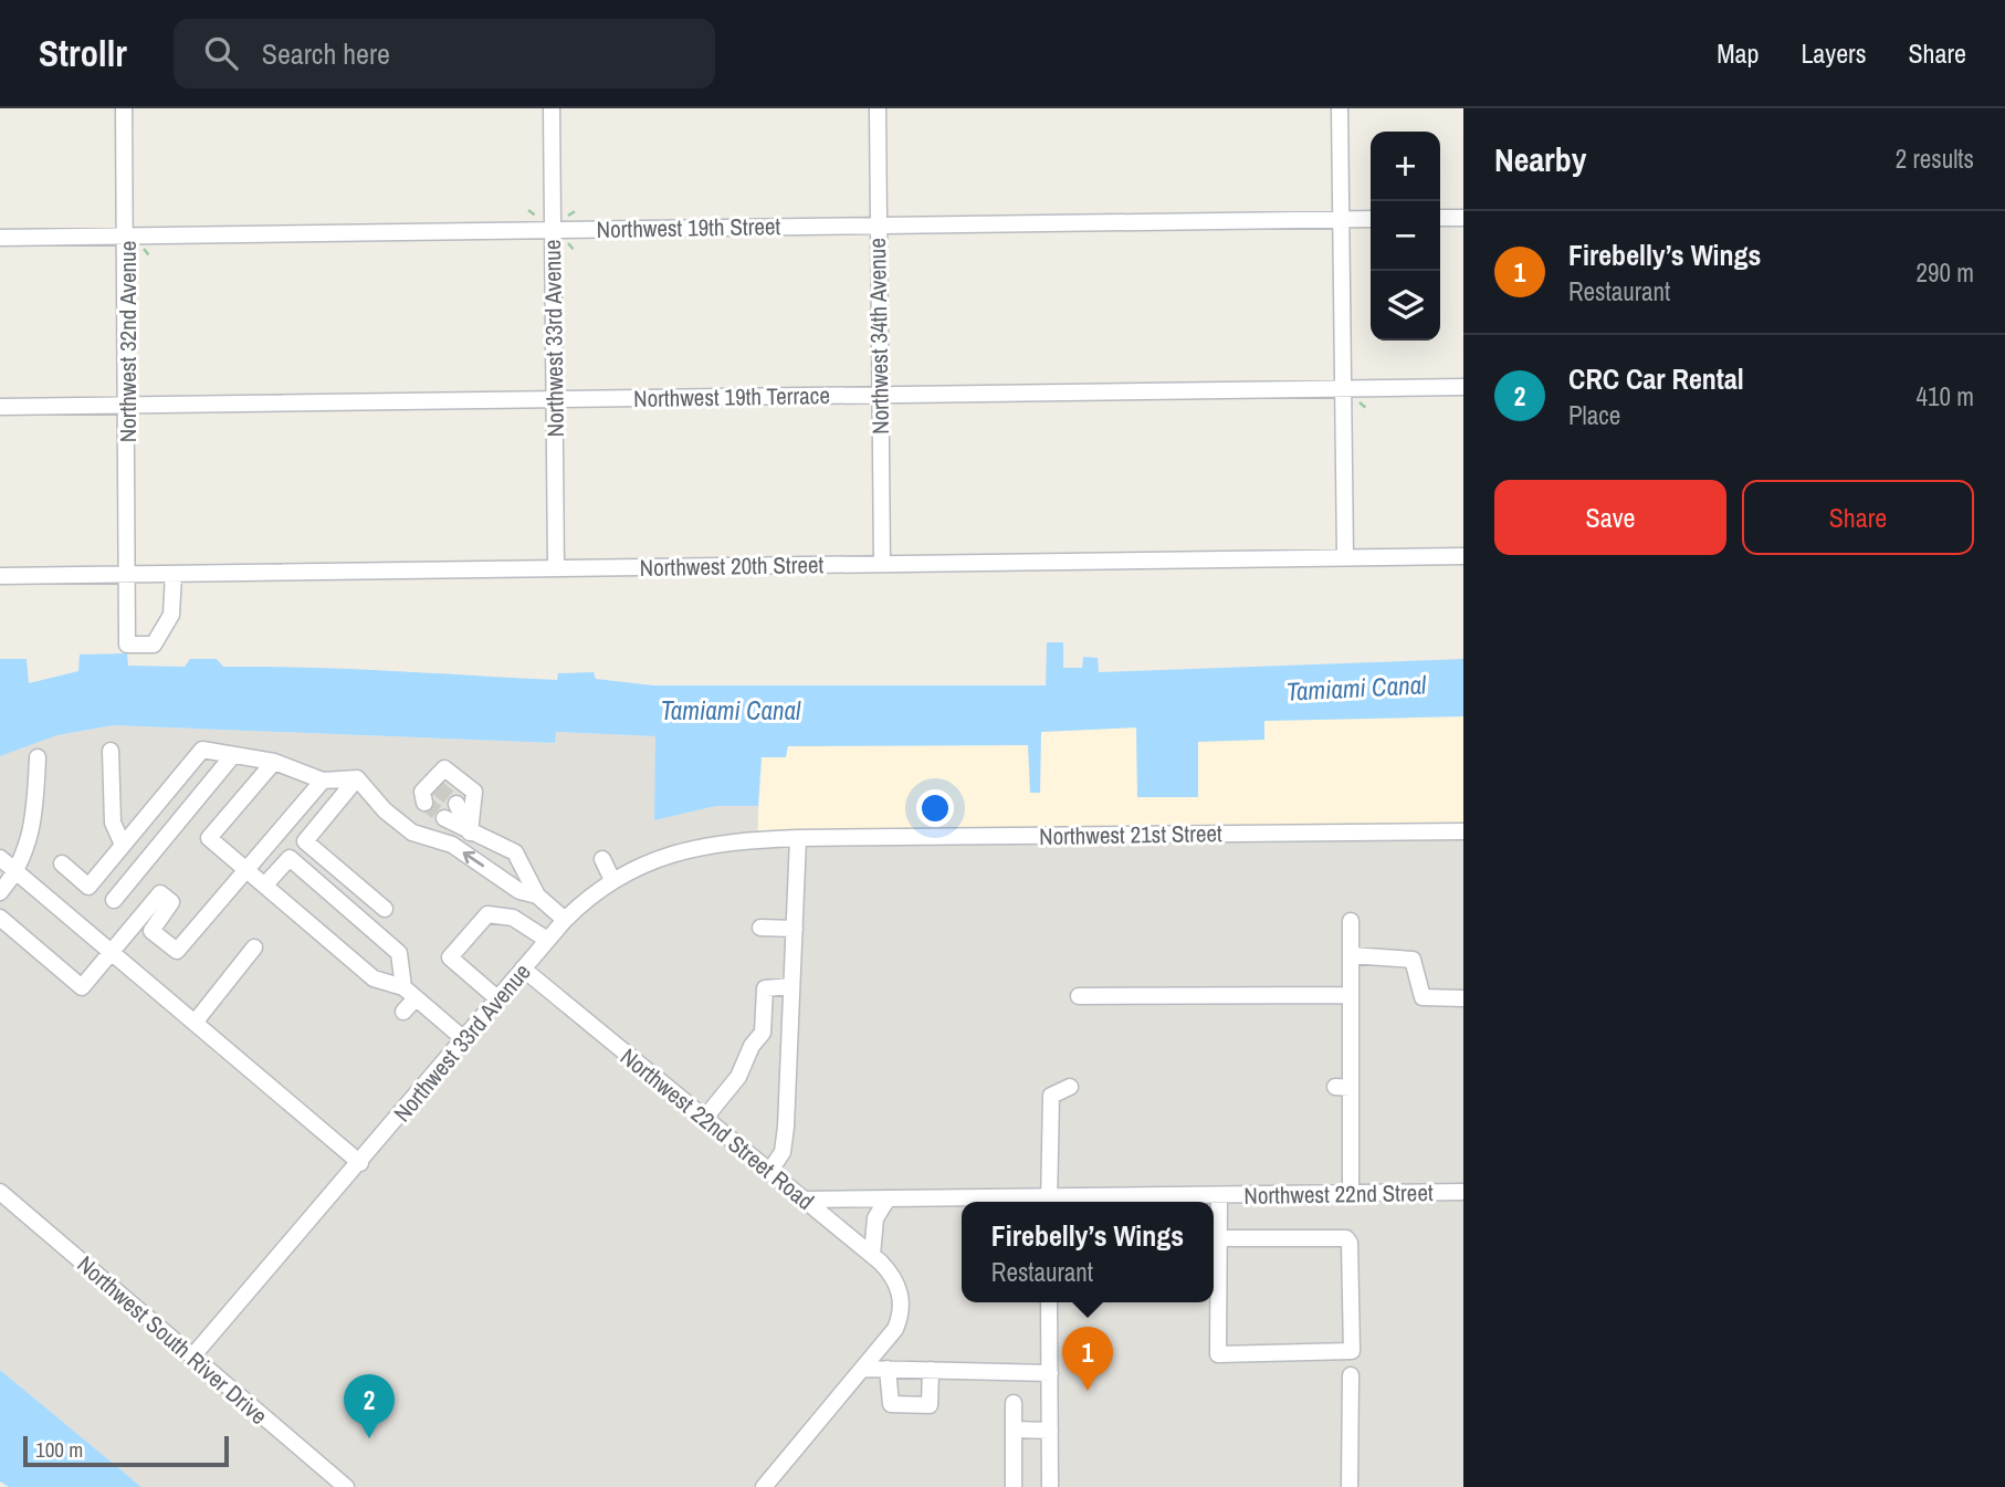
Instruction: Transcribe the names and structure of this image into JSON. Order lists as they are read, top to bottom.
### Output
{
  "streets": {
    "street": [
      "Northwest 19th Street",
      "Northwest 34th Avenue",
      "Northwest 33rd Avenue",
      "Northwest 32nd Avenue",
      "Northwest 19th Terrace",
      "Northwest 20th Street",
      "Northwest 21st Street",
      "Northwest 22nd Street Road",
      "Northwest 22nd Street",
      "Northwest South River Drive"
    ]
  },
  "crossings": [
    ["Northwest 19th Street", "Northwest 34th Avenue"],
    ["Northwest 19th Street", "Northwest 33rd Avenue"],
    ["Northwest 19th Street", "Northwest 32nd Avenue"],
    ["Northwest 34th Avenue", "Northwest 19th Terrace"],
    ["Northwest 34th Avenue", "Northwest 20th Street"],
    ["Northwest 33rd Avenue", "Northwest 19th Terrace"],
    ["Northwest 33rd Avenue", "Northwest 20th Street"],
    ["Northwest 33rd Avenue", "Northwest 21st Street"],
    ["Northwest 33rd Avenue", "Northwest 22nd Street Road"],
    ["Northwest 33rd Avenue", "Northwest South River Drive"],
    ["Northwest 32nd Avenue", "Northwest 19th Terrace"],
    ["Northwest 32nd Avenue", "Northwest 20th Street"],
    ["Northwest 22nd Street Road", "Northwest 22nd Street"]
  ],
  "water": ["Tamiami Canal"],
  "scale_bar": "100 m",
  "page": {
    "header": "Strollr",
    "search": "Search here",
    "nav": ["Map", "Layers", "Share"],
    "heading": ["Nearby", "2 results"],
    "map_buttons": ["+", "−"],
    "list": [
      {
        "mark": "1",
        "name": "Firebelly’s Wings",
        "note": "Restaurant",
        "value": "290 m"
      },
      {
        "mark": "2",
        "name": "CRC Car Rental",
        "note": "Place",
        "value": "410 m"
      }
    ],
    "buttons": ["Save", "Share"],
    "popup": ["Firebelly’s Wings", "Restaurant"],
    "pins": ["1", "2"],
    "scale": "100 m"
  }
}
